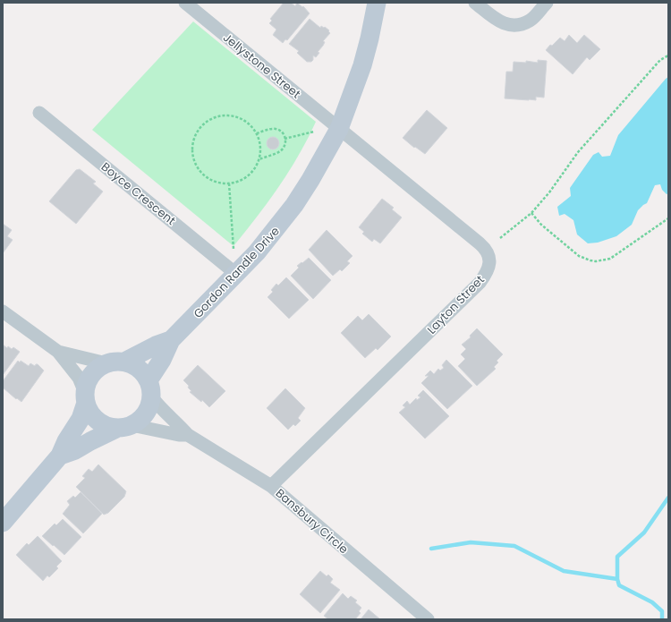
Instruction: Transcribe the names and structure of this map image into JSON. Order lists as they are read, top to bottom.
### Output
{
  "streets": {
    "street": [
      "Jellystone Street",
      "Boyce Crescent",
      "Gordon Randle Drive",
      "Layton Street",
      "Bansbury Circle"
    ]
  },
  "crossings": [
    ["Jellystone Street", "Gordon Randle Drive"],
    ["Jellystone Street", "Layton Street"],
    ["Boyce Crescent", "Gordon Randle Drive"],
    ["Gordon Randle Drive", "Layton Street"],
    ["Gordon Randle Drive", "Bansbury Circle"],
    ["Layton Street", "Bansbury Circle"]
  ]
}
